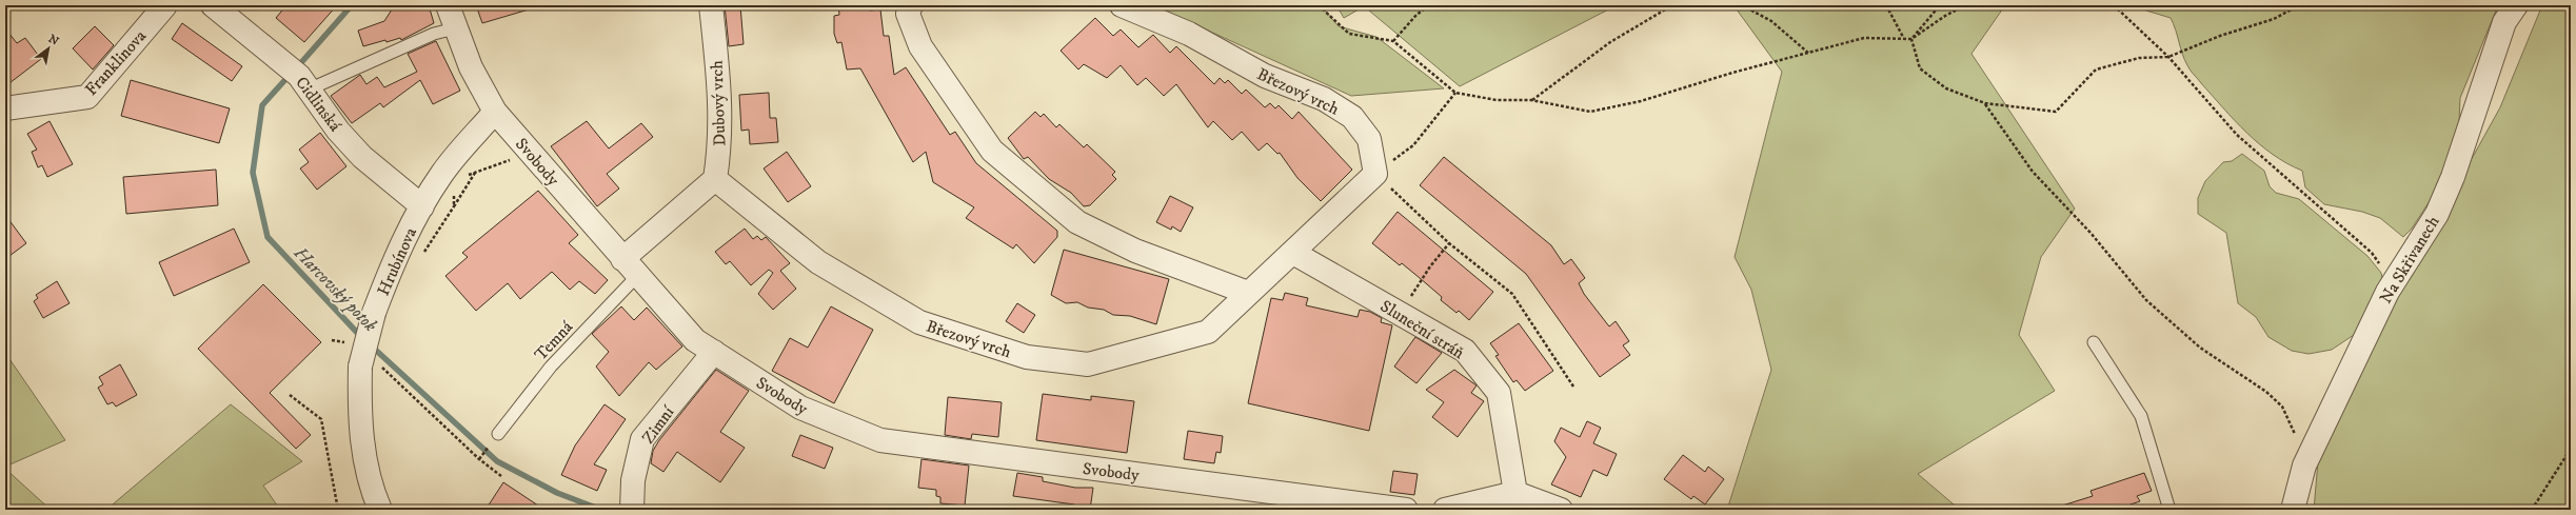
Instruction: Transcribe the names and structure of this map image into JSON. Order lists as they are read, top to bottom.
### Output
{
  "streets": {
    "street": [
      "Franklinova",
      "Březový vrch",
      "Cidlinská",
      "Dubový vrch",
      "Svobody",
      "Na Skřivanech",
      "Hrubínova",
      "Sluneční stráň",
      "Zimní"
    ],
    "lane": ["Temná"]
  },
  "crossings": [
    ["Březový vrch", "Dubový vrch"],
    ["Březový vrch", "Sluneční stráň"],
    ["Cidlinská", "Hrubínova"],
    ["Svobody", "Hrubínova"],
    ["Svobody", "Temná"],
    ["Svobody", "Zimní"]
  ],
  "water": ["Harcovský potok"],
  "north": "top right"
}
